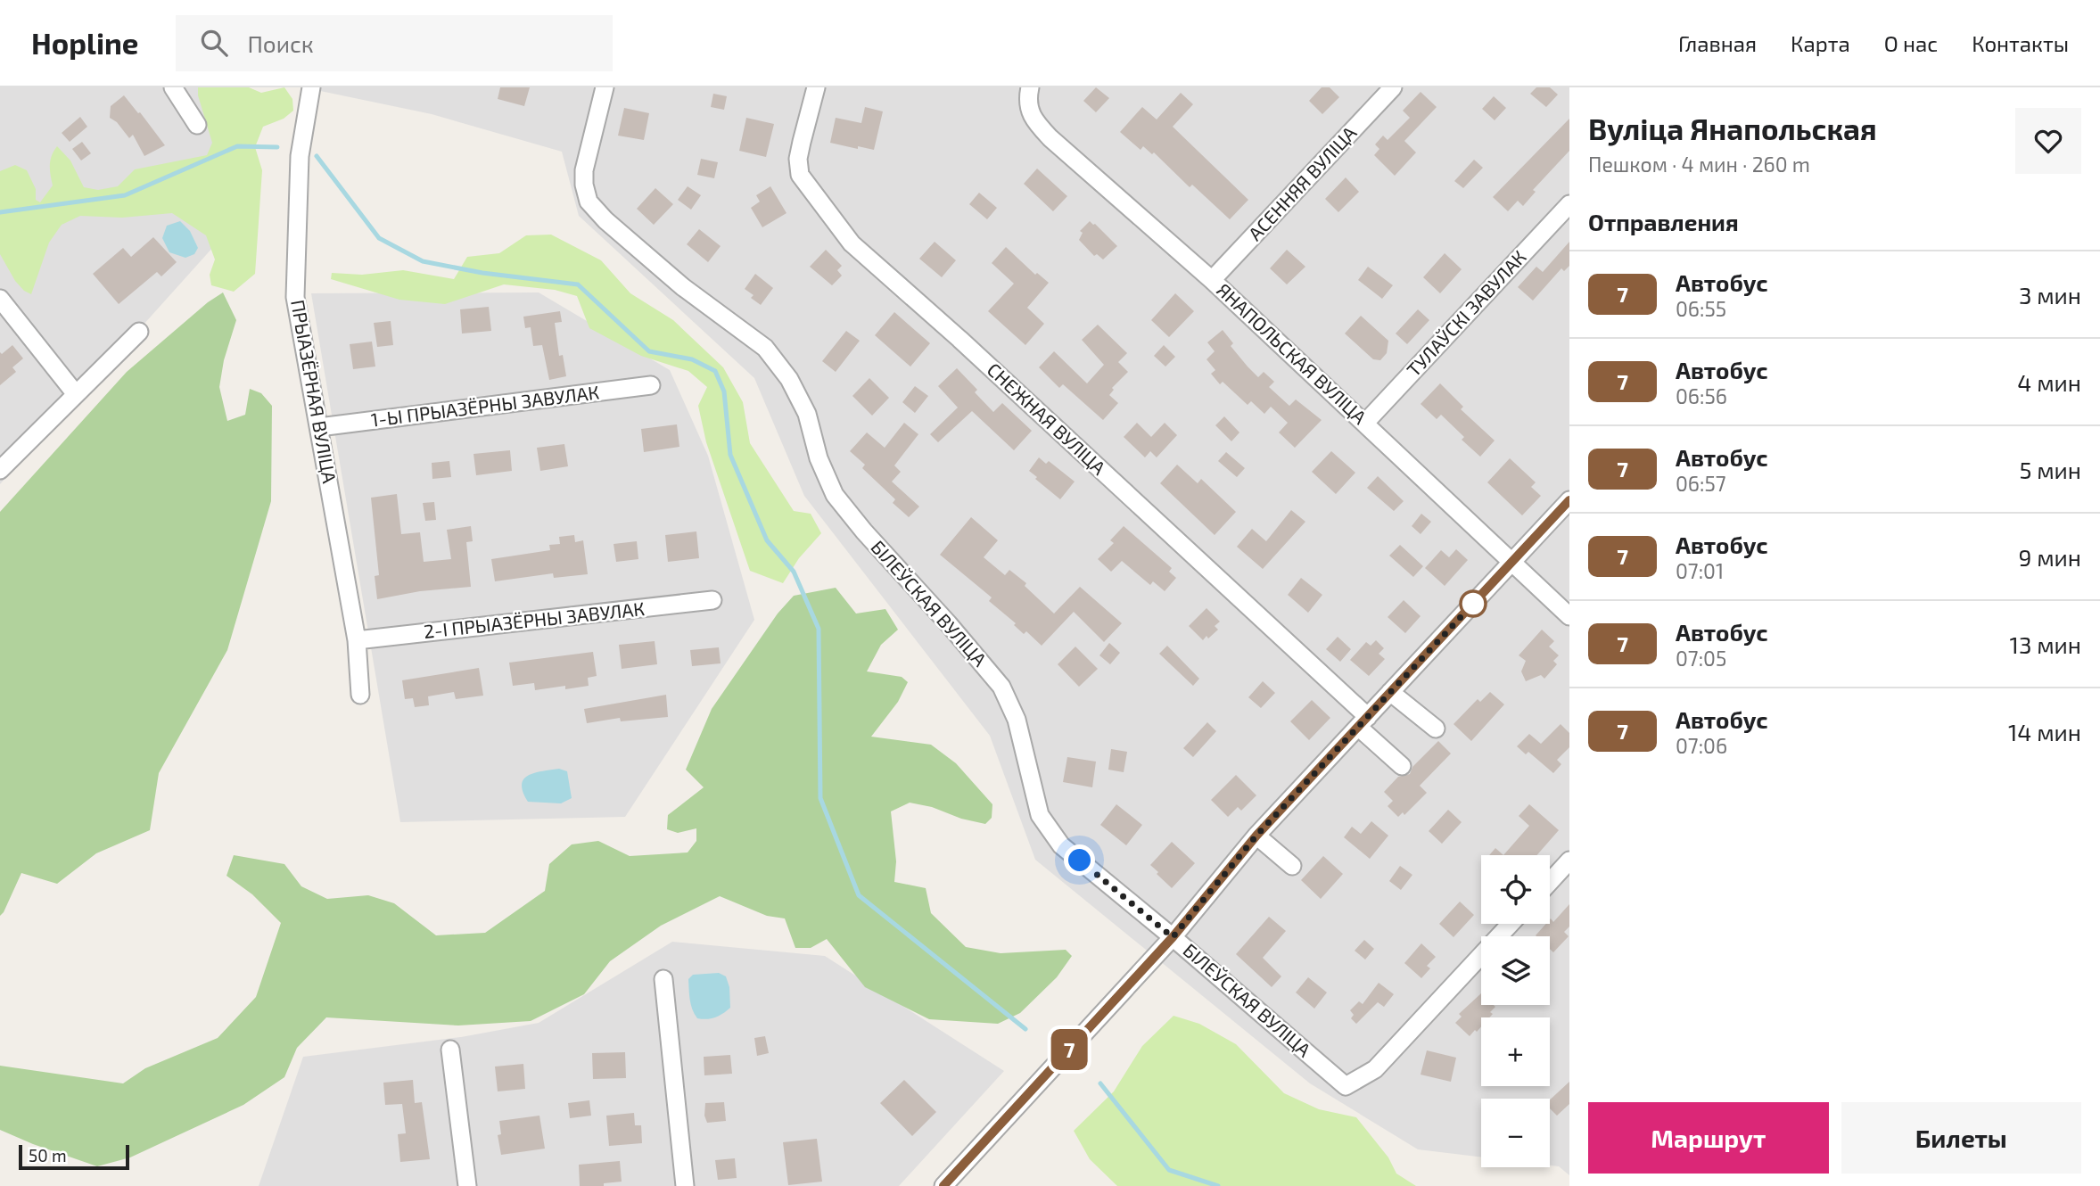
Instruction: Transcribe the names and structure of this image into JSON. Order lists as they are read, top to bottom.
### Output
{
  "streets": {
    "street": [
      "АСЕННЯЯ ВУЛІЦА",
      "ТУЛАЎСКІ ЗАВУЛАК",
      "ЯНАПОЛЬСКАЯ ВУЛІЦА",
      "ПРЫАЗЁРНАЯ ВУЛІЦА",
      "1-Ы ПРЫАЗЁРНЫ ЗАВУЛАК",
      "СНЕЖНАЯ ВУЛІЦА",
      "БІЛЕЎСКАЯ ВУЛІЦА",
      "2-І ПРЫАЗЁРНЫ ЗАВУЛАК"
    ]
  },
  "crossings": [
    ["АСЕННЯЯ ВУЛІЦА", "ЯНАПОЛЬСКАЯ ВУЛІЦА"],
    ["ТУЛАЎСКІ ЗАВУЛАК", "ЯНАПОЛЬСКАЯ ВУЛІЦА"],
    ["ПРЫАЗЁРНАЯ ВУЛІЦА", "1-Ы ПРЫАЗЁРНЫ ЗАВУЛАК"],
    ["ПРЫАЗЁРНАЯ ВУЛІЦА", "2-І ПРЫАЗЁРНЫ ЗАВУЛАК"]
  ],
  "lines": ["bus line 7"],
  "scale_bar": "50 m",
  "page": {
    "header": "Hopline",
    "search": "Поиск",
    "nav": [
      "Главная",
      "Карта",
      "О нас",
      "Контакты"
    ],
    "on_map": "7",
    "heading": [
      ["Вуліца Янапольская", "Пешком · 4 мин · 260 m"],
      "Отправления"
    ],
    "list": [
      {
        "mark": "7",
        "name": "Автобус",
        "note": "06:55",
        "value": "3 мин"
      },
      {
        "mark": "7",
        "name": "Автобус",
        "note": "06:56",
        "value": "4 мин"
      },
      {
        "mark": "7",
        "name": "Автобус",
        "note": "06:57",
        "value": "5 мин"
      },
      {
        "mark": "7",
        "name": "Автобус",
        "note": "07:01",
        "value": "9 мин"
      },
      {
        "mark": "7",
        "name": "Автобус",
        "note": "07:05",
        "value": "13 мин"
      },
      {
        "mark": "7",
        "name": "Автобус",
        "note": "07:06",
        "value": "14 мин"
      }
    ],
    "map_buttons": ["+", "−"],
    "buttons": ["Маршрут", "Билеты"],
    "scale": "50 m"
  }
}
